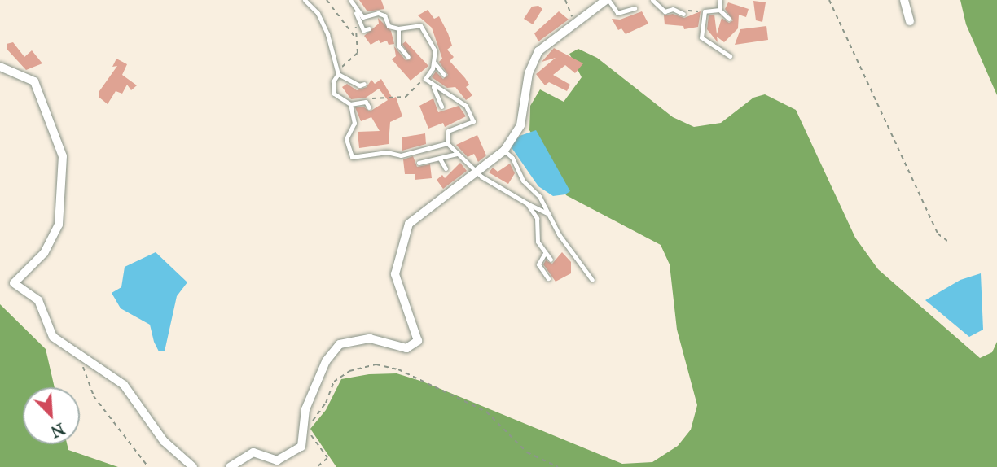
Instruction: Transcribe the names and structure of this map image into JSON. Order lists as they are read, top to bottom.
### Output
{
  "north": "bottom right"
}
